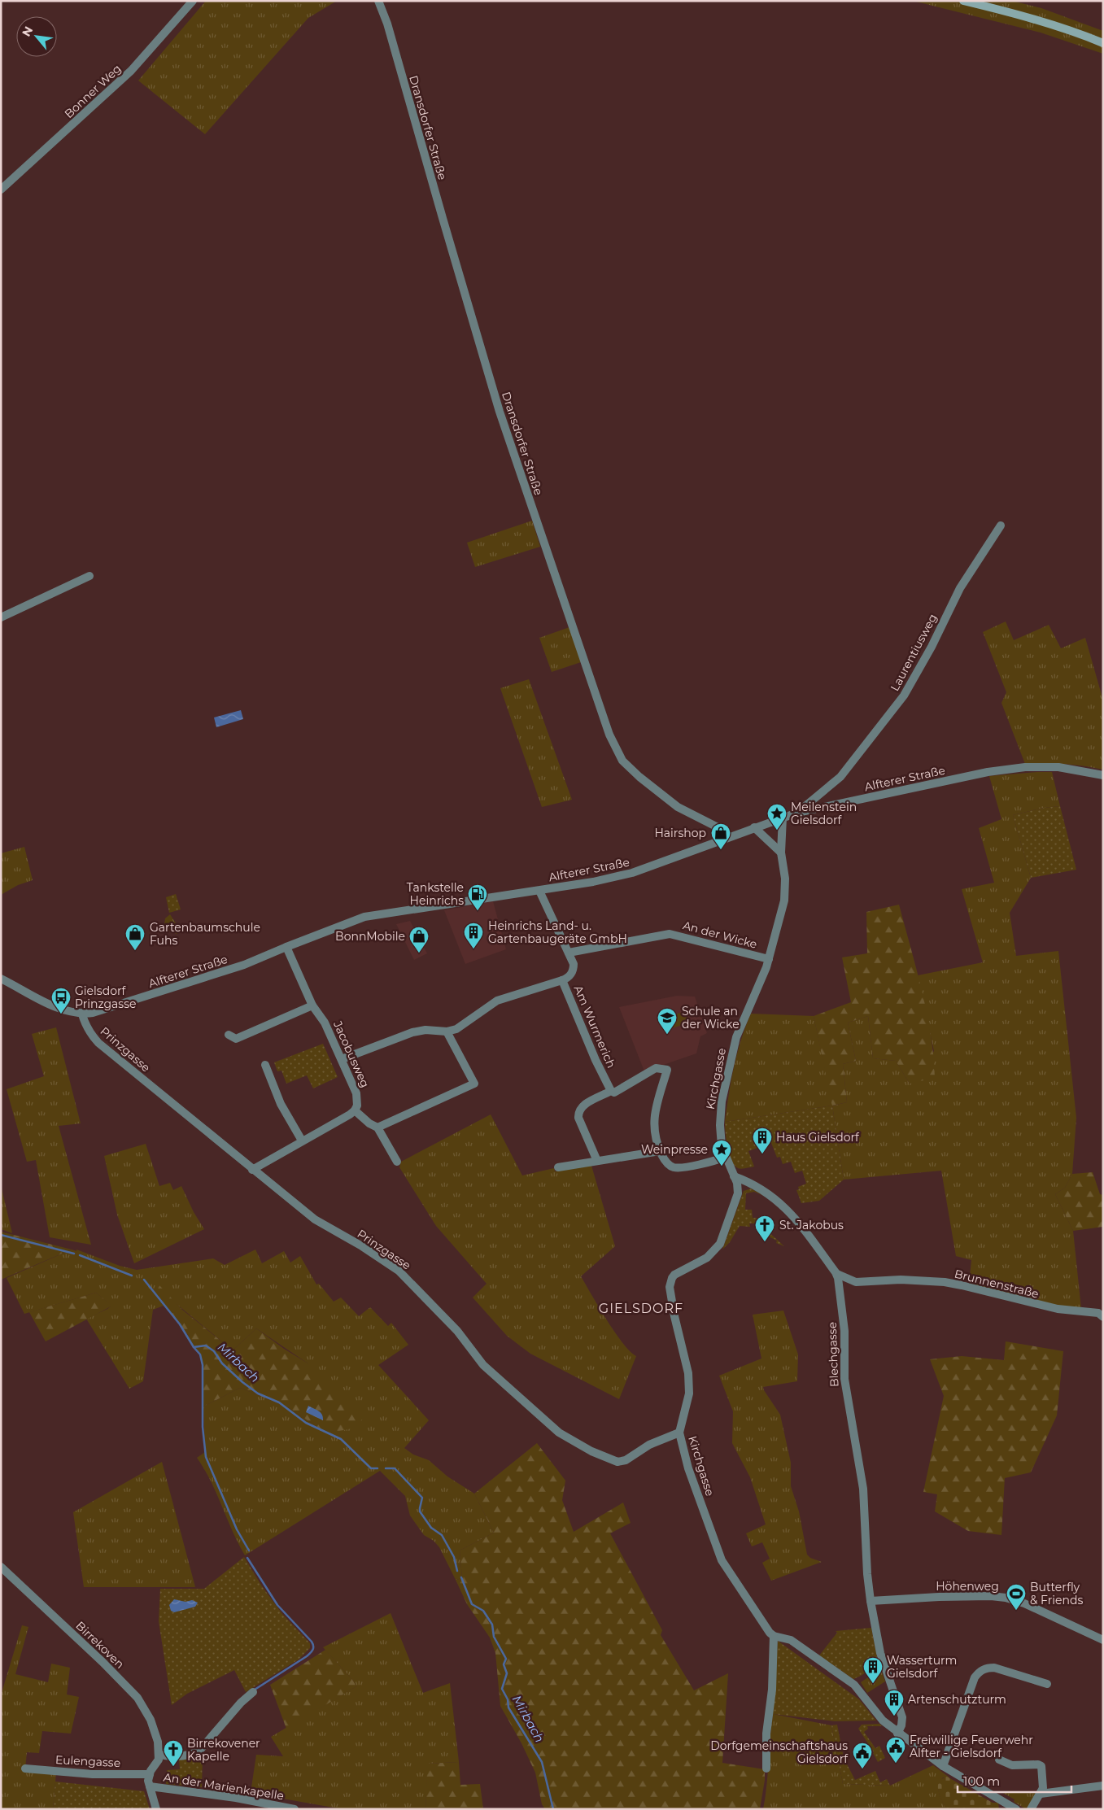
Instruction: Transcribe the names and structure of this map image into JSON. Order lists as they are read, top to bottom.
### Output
{
  "streets": {
    "street": [
      "Bonner Weg",
      "Dransdorfer Straße",
      "Laurentiusweg",
      "Alfterer Straße",
      "An der Wicke",
      "Am Wurmerich",
      "Prinzgasse",
      "Jacobusweg",
      "Kirchgasse",
      "Brunnenstraße",
      "Blechgasse",
      "Höhenweg",
      "Birrekoven",
      "Eulengasse",
      "An der Marienkapelle"
    ]
  },
  "crossings": [
    ["Dransdorfer Straße", "Alfterer Straße"],
    ["Laurentiusweg", "Alfterer Straße"],
    ["Alfterer Straße", "Am Wurmerich"],
    ["Alfterer Straße", "Prinzgasse"],
    ["Alfterer Straße", "Jacobusweg"],
    ["Alfterer Straße", "Kirchgasse"],
    ["An der Wicke", "Am Wurmerich"],
    ["An der Wicke", "Kirchgasse"],
    ["Prinzgasse", "Kirchgasse"],
    ["Kirchgasse", "Blechgasse"],
    ["Brunnenstraße", "Blechgasse"],
    ["Blechgasse", "Höhenweg"]
  ],
  "districts": ["GIELSDORF"],
  "water": ["Mirbach"],
  "places": {
    "place": ["Meilenstein Gielsdorf", "Weinpresse"],
    "shop": ["Hairshop", "Gartenbaumschule Fuhs", "BonnMobile"],
    "fuel station": ["Tankstelle Heinrichs"],
    "building": [
      "Heinrichs Land- u. Gartenbaugeräte GmbH",
      "Haus Gielsdorf",
      "Wasserturm Gielsdorf",
      "Artenschutzturm"
    ],
    "bus stop": ["Gielsdorf Prinzgasse"],
    "school or university": ["Schule an der Wicke"],
    "church": ["St. Jakobus", "Birrekovener Kapelle"],
    "sports": ["Butterfly & Friends"],
    "public building": ["Freiwillige Feuerwehr Alfter - Gielsdorf", "Dorfgemeinschaftshaus Gielsdorf"]
  },
  "scale_bar": "100 m",
  "north": "top left"
}
